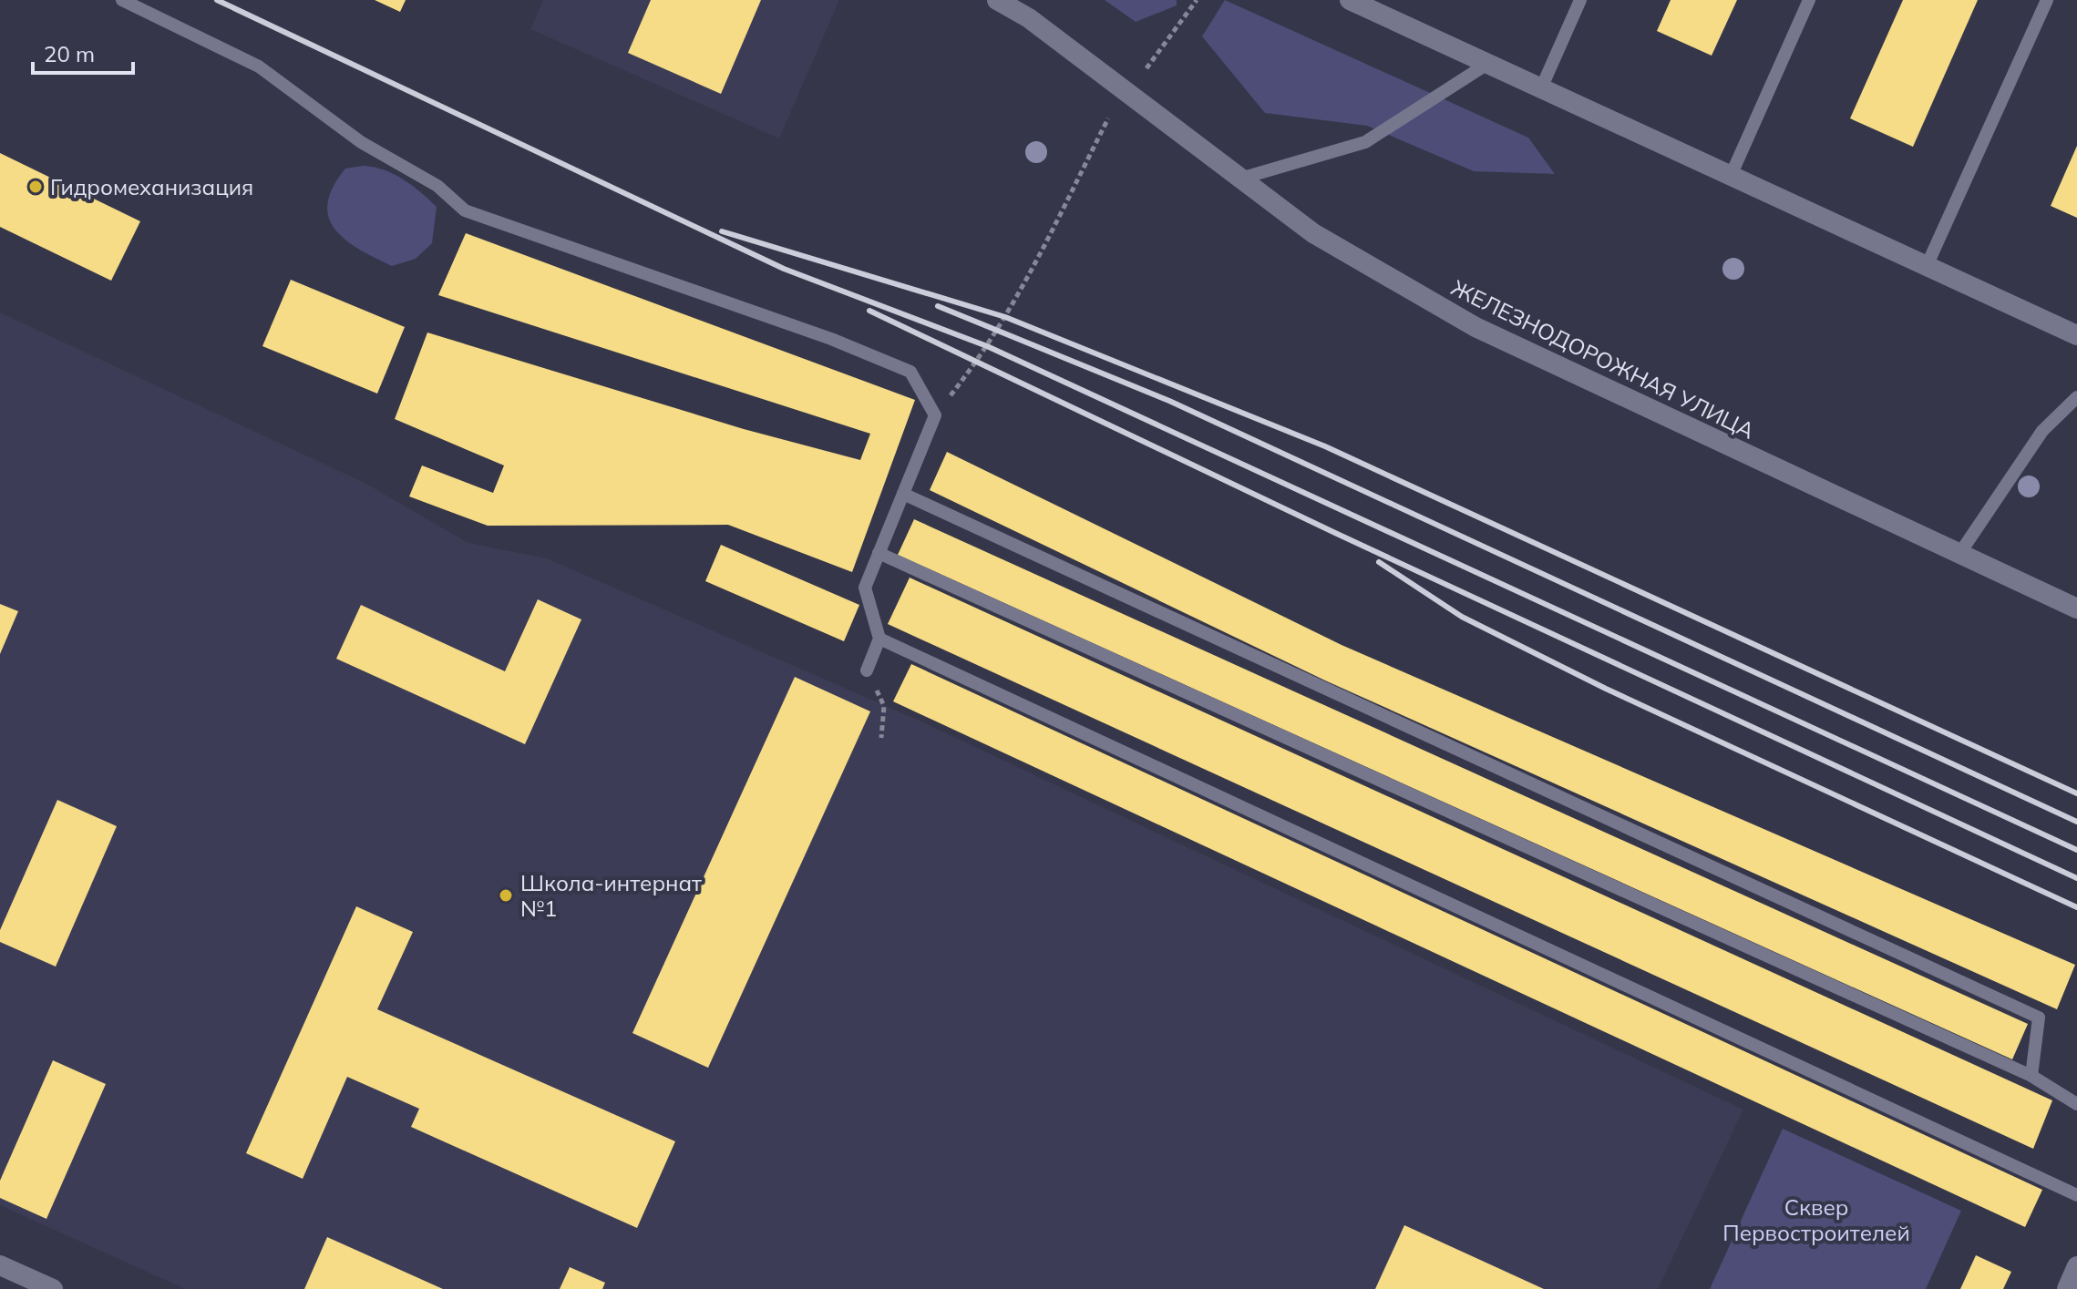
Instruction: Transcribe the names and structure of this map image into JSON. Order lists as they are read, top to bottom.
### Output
{
  "streets": {
    "main road": ["ЖЕЛЕЗНОДОРОЖНАЯ УЛИЦА"]
  },
  "parks": ["Сквер Первостроителей"],
  "places": ["Гидромеханизация", "Школа-интернат №1"],
  "scale_bar": "20 m"
}
